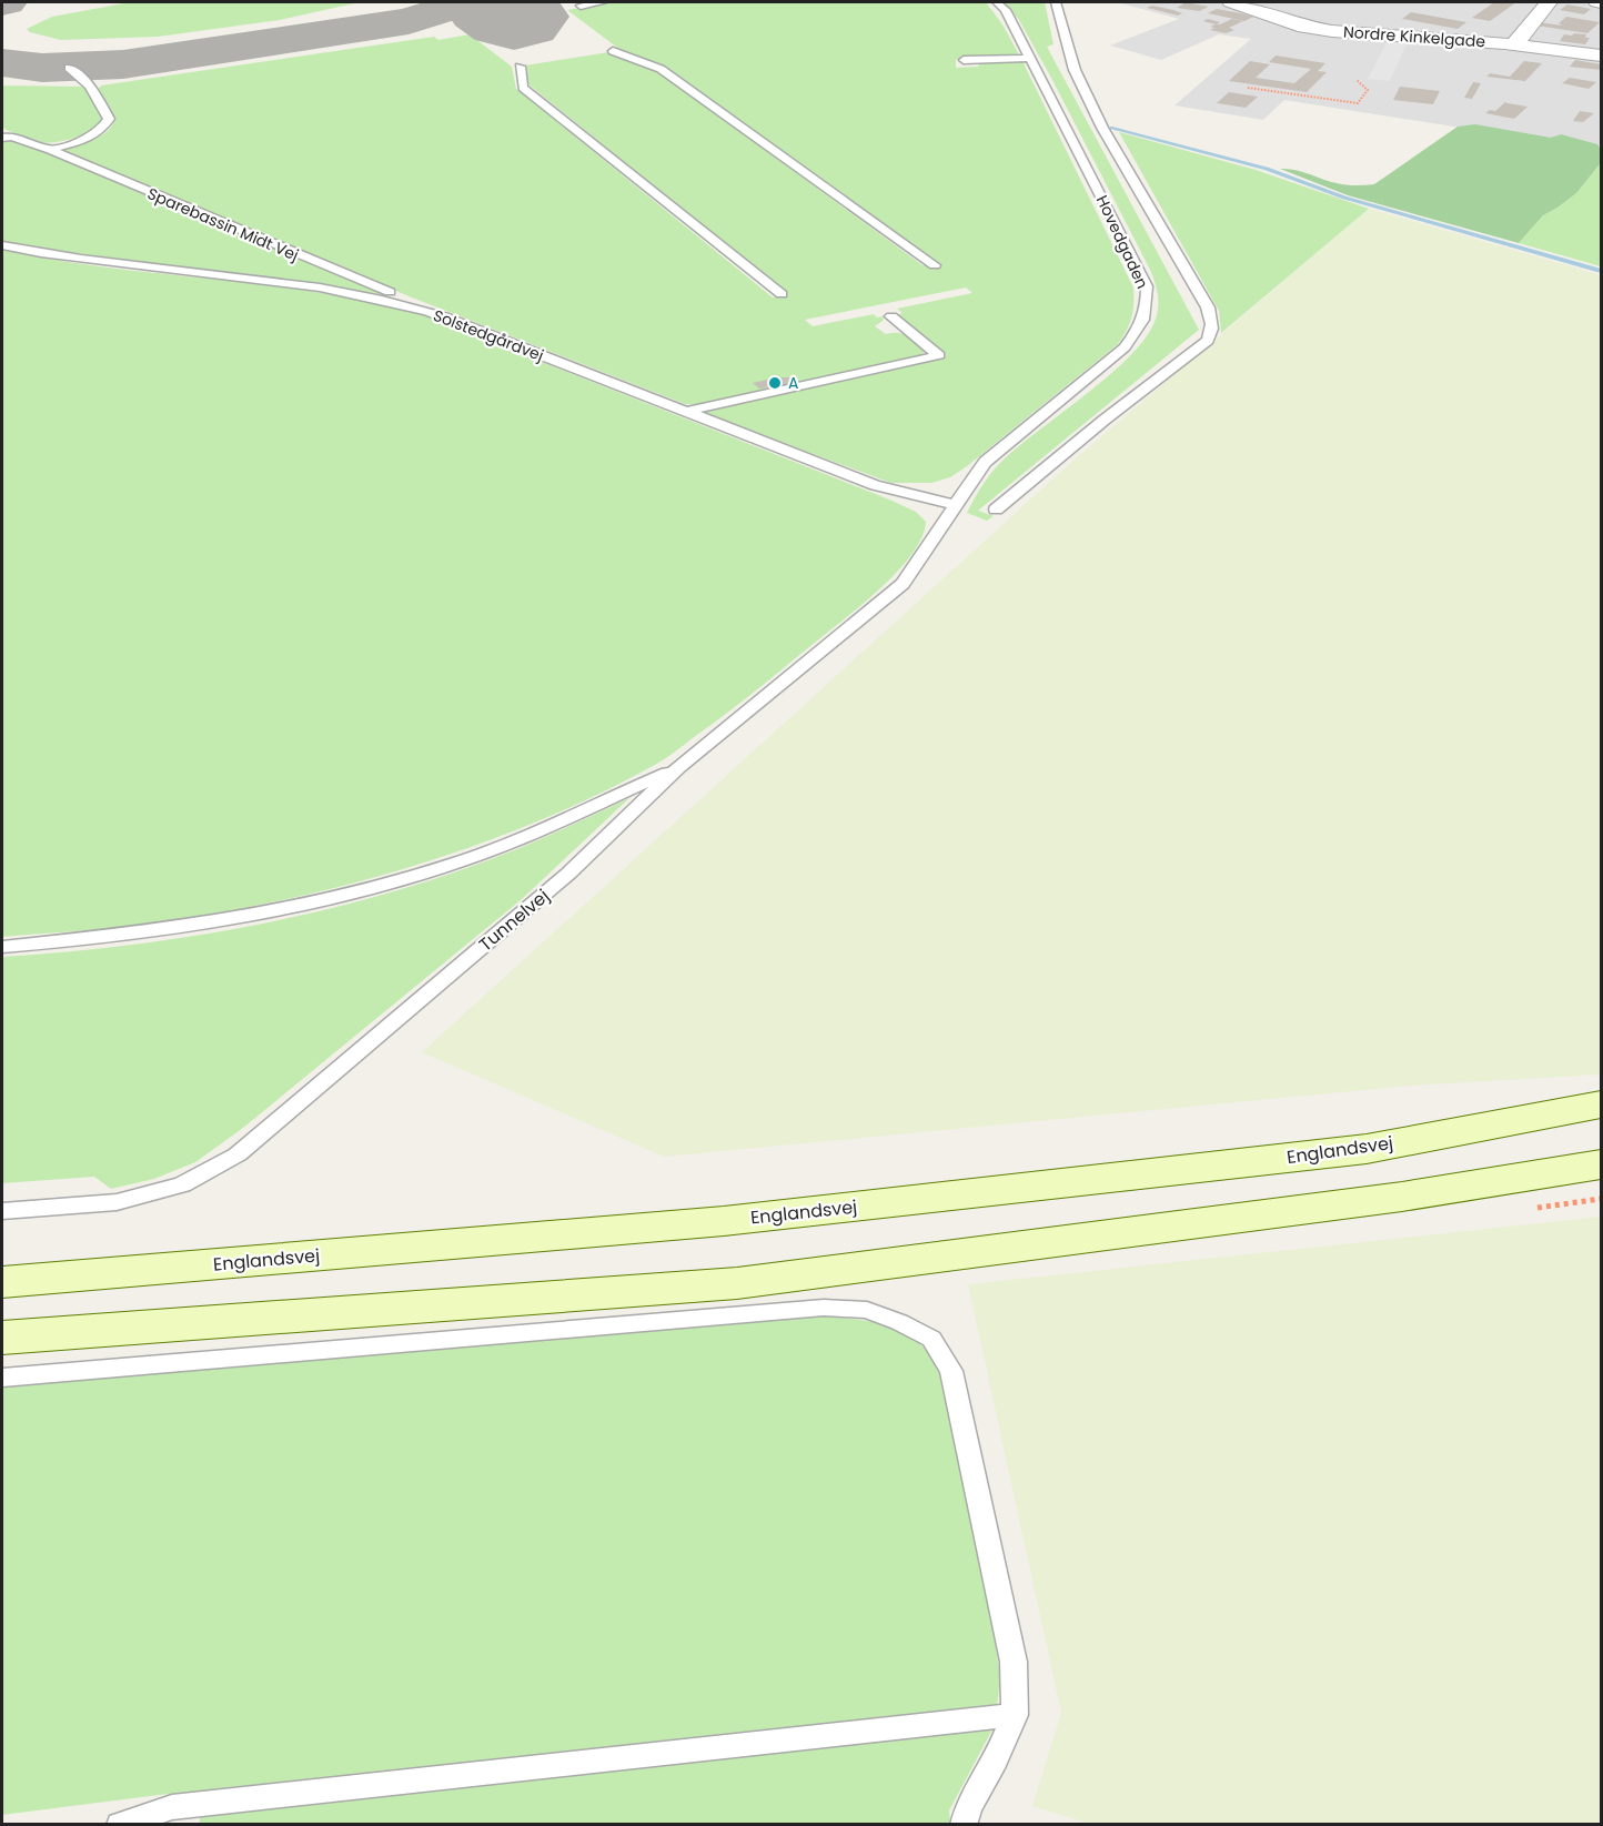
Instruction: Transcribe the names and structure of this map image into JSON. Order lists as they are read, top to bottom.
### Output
{
  "streets": {
    "main road": ["Englandsvej"],
    "street": ["Nordre Kinkelgade"],
    "lane": [
      "Sparebassin Midt Vej",
      "Hovedgaden",
      "Solstedgårdvej",
      "Tunnelvej"
    ]
  },
  "crossings": [
    ["Sparebassin Midt Vej", "Solstedgårdvej"],
    ["Hovedgaden", "Solstedgårdvej"],
    ["Hovedgaden", "Tunnelvej"],
    ["Solstedgårdvej", "Tunnelvej"]
  ],
  "places": ["A"]
}
